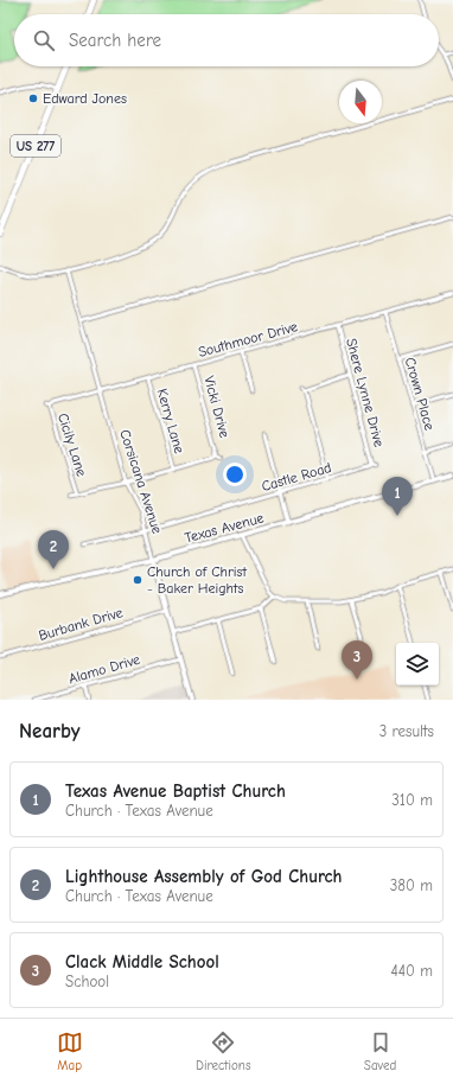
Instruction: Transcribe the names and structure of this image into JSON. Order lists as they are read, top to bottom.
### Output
{
  "streets": {
    "highway": ["US 277"],
    "street": [
      "Southmoor Drive",
      "Shere Lynne Drive",
      "Crown Place",
      "Vicki Drive",
      "Kerry Lane",
      "Cicily Lane",
      "Castle Road",
      "Corsicana Avenue",
      "Texas Avenue",
      "Burbank Drive",
      "Alamo Drive"
    ]
  },
  "crossings": [
    ["Southmoor Drive", "Shere Lynne Drive"],
    ["Southmoor Drive", "Crown Place"],
    ["Southmoor Drive", "Vicki Drive"],
    ["Southmoor Drive", "Kerry Lane"],
    ["Southmoor Drive", "Cicily Lane"],
    ["Southmoor Drive", "Corsicana Avenue"],
    ["Shere Lynne Drive", "Castle Road"],
    ["Crown Place", "Texas Avenue"],
    ["Castle Road", "Corsicana Avenue"],
    ["Corsicana Avenue", "Texas Avenue"],
    ["Corsicana Avenue", "Burbank Drive"],
    ["Corsicana Avenue", "Alamo Drive"]
  ],
  "places": ["Edward Jones", "Church of Christ - Baker Heights"],
  "north": "bottom",
  "page": {
    "search": "Search here",
    "pins": ["1", "2", "3"],
    "heading": ["Nearby", "3 results"],
    "list": [
      {
        "mark": "1",
        "name": "Texas Avenue Baptist Church",
        "note": "Church · Texas Avenue",
        "value": "310 m"
      },
      {
        "mark": "2",
        "name": "Lighthouse Assembly of God Church",
        "note": "Church · Texas Avenue",
        "value": "380 m"
      },
      {
        "mark": "3",
        "name": "Clack Middle School",
        "note": "School",
        "value": "440 m"
      }
    ],
    "nav": ["Map", "Directions", "Saved"]
  }
}
